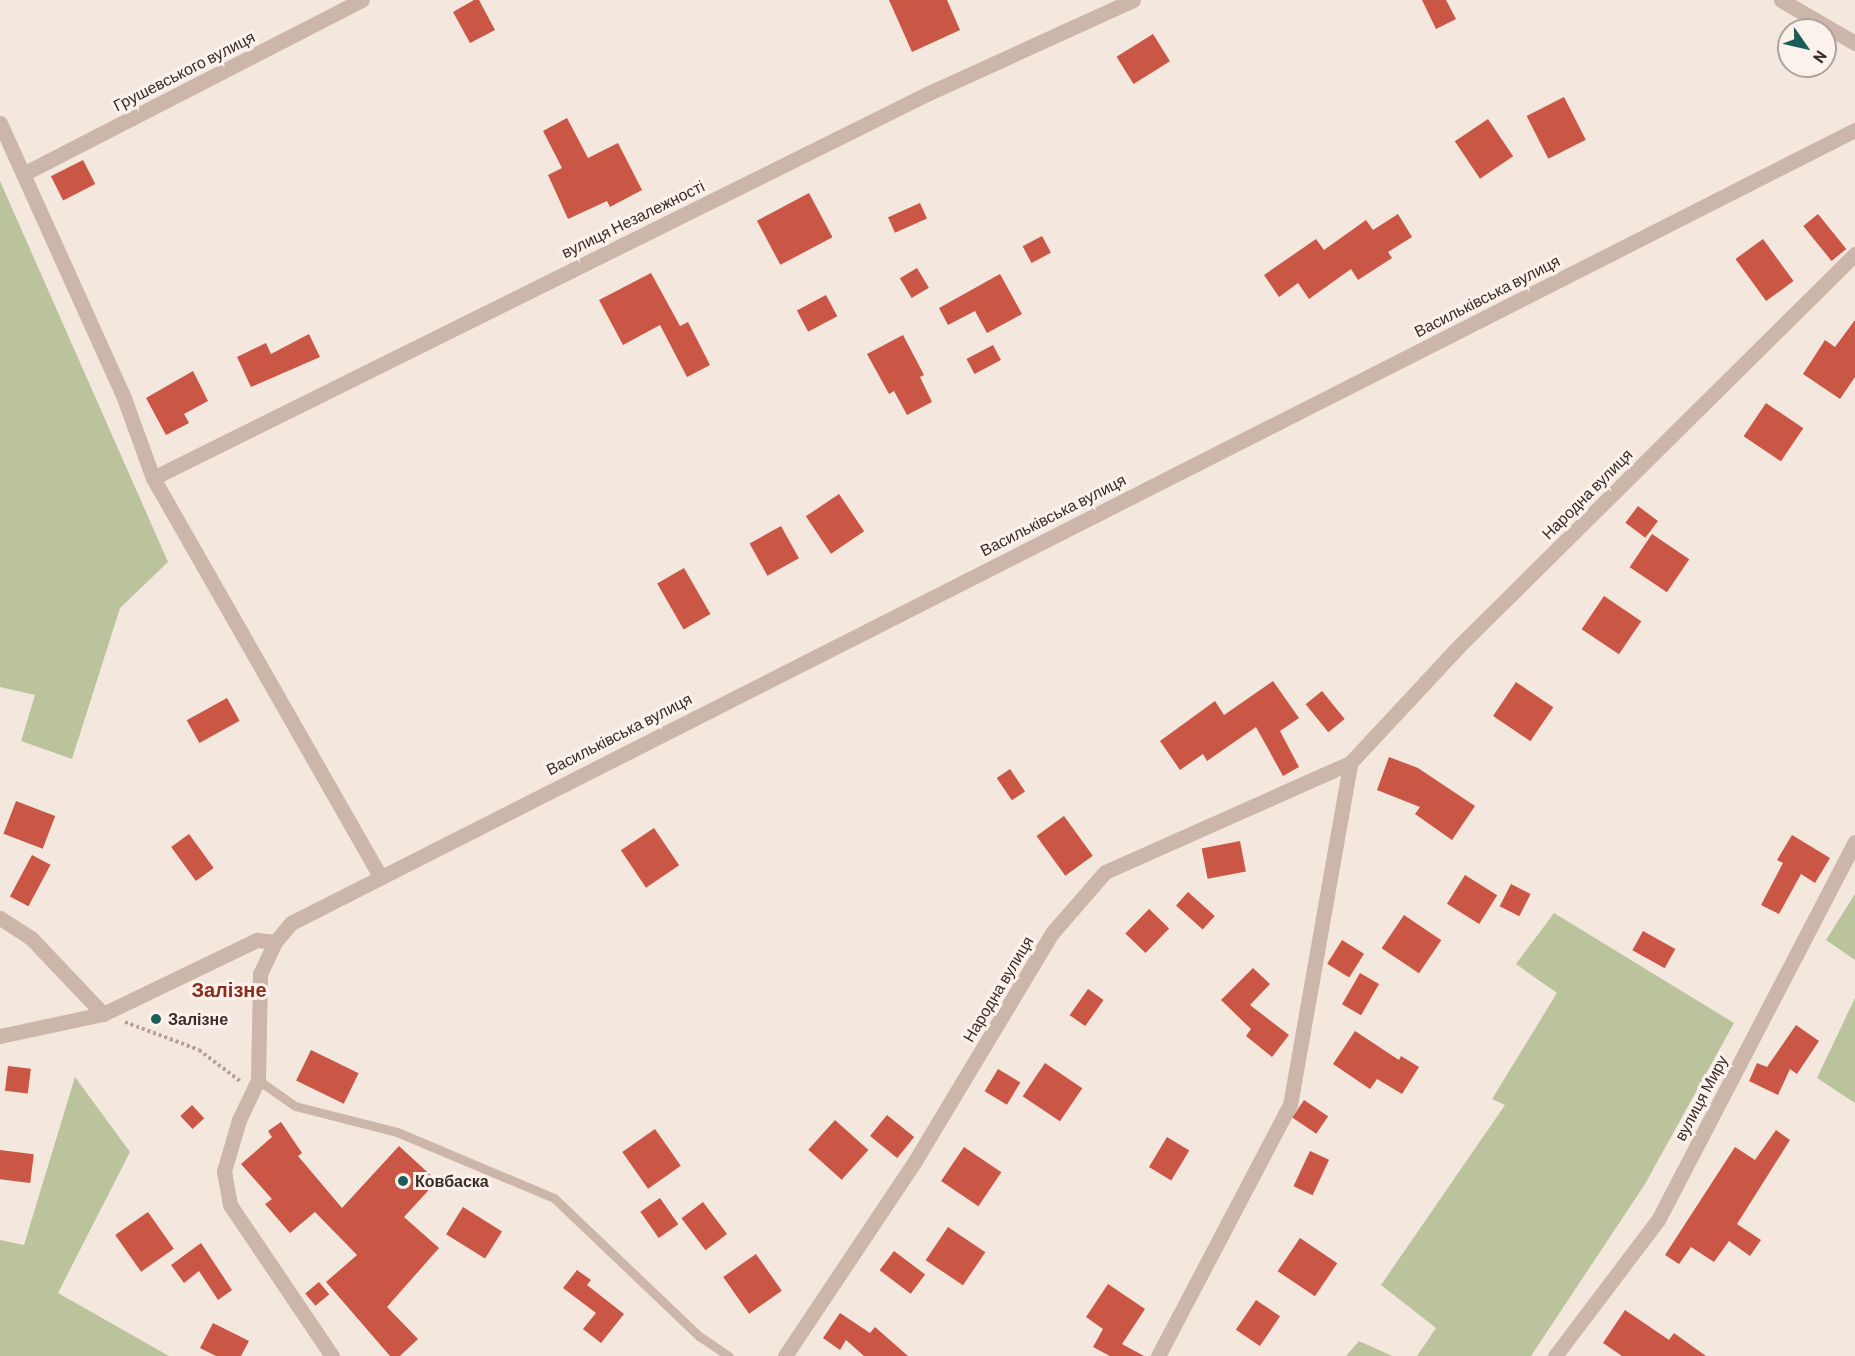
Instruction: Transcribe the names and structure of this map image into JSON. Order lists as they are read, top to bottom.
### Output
{
  "streets": {
    "street": [
      "Грушевського вулиця",
      "вулиця Незалежності",
      "Васильківська вулиця",
      "Народна вулиця",
      "вулиця Миру"
    ]
  },
  "districts": ["Залізне"],
  "places": ["Залізне", "Ковбаска"],
  "north": "bottom right"
}
